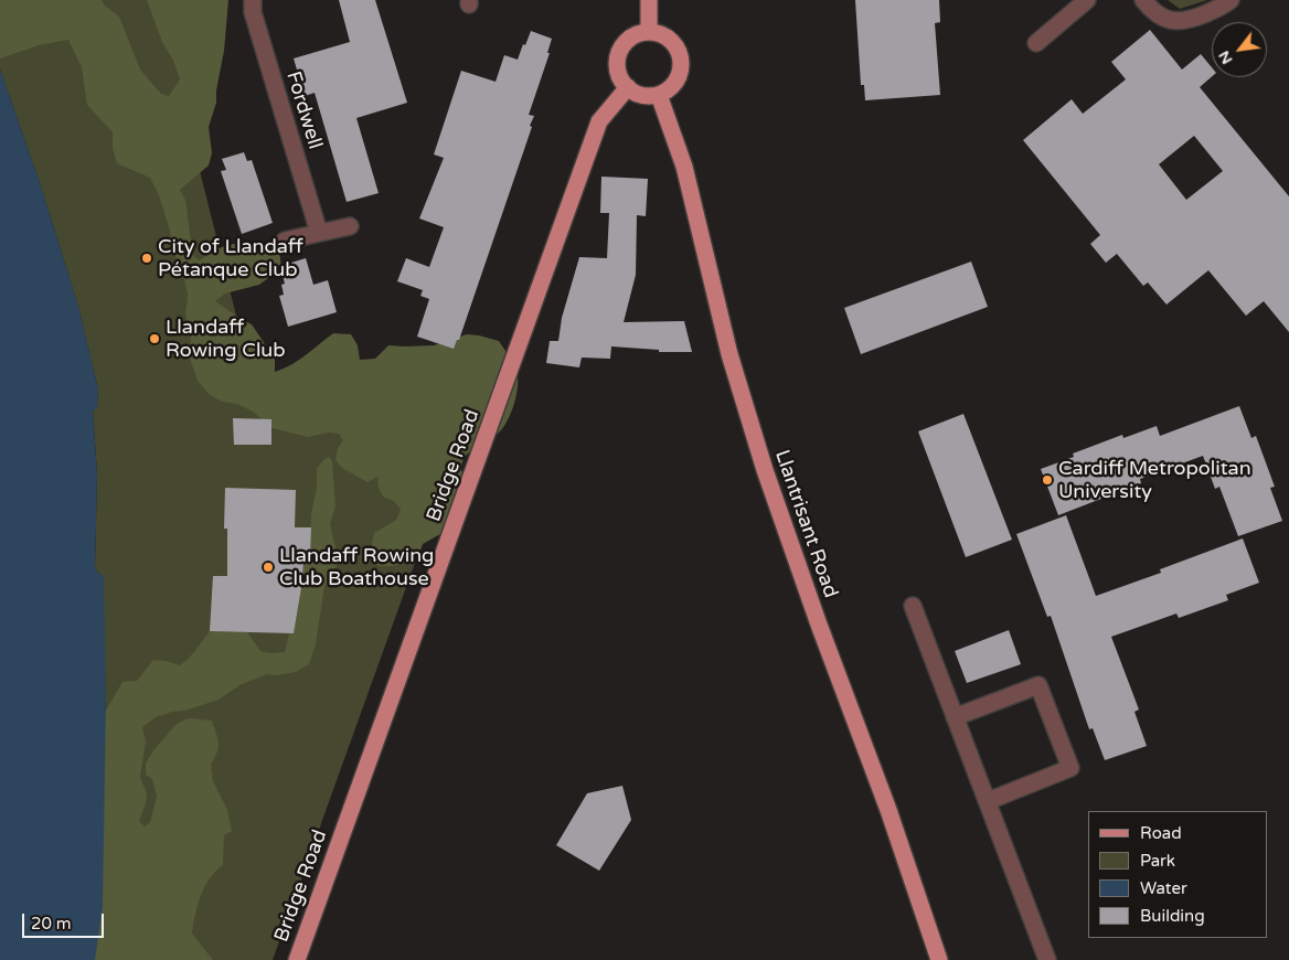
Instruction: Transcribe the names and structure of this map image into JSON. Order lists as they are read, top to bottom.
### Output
{
  "streets": {
    "main road": ["Bridge Road", "Llantrisant Road"],
    "street": ["Fordwell"]
  },
  "crossings": [
    ["Bridge Road", "Llantrisant Road"]
  ],
  "places": [
    "City of Llandaff Pétanque Club",
    "Llandaff Rowing Club",
    "Cardiff Metropolitan University",
    "Llandaff Rowing Club Boathouse"
  ],
  "legend": [
    "Road",
    "Park",
    "Water",
    "Building"
  ],
  "scale_bar": "20 m",
  "north": "bottom left"
}
